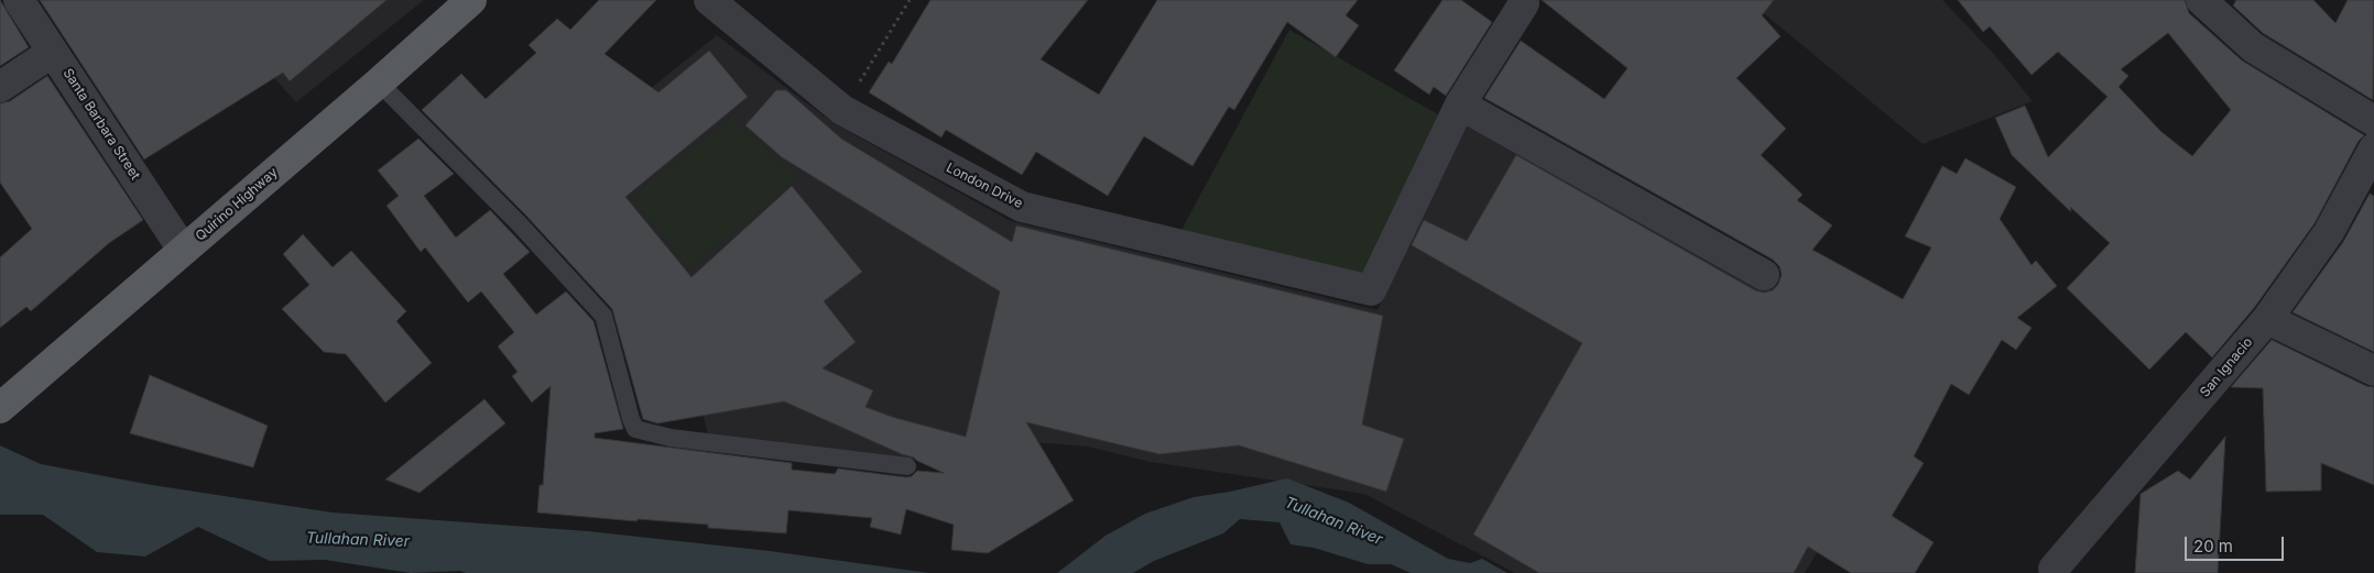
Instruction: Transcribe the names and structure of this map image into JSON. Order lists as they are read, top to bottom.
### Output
{
  "streets": {
    "main road": ["Quirino Highway"],
    "street": ["Santa Barbara Street", "London Drive", "San Ignacio"]
  },
  "crossings": [
    ["Santa Barbara Street", "Quirino Highway"]
  ],
  "water": ["Tullahan River"],
  "scale_bar": "20 m"
}
